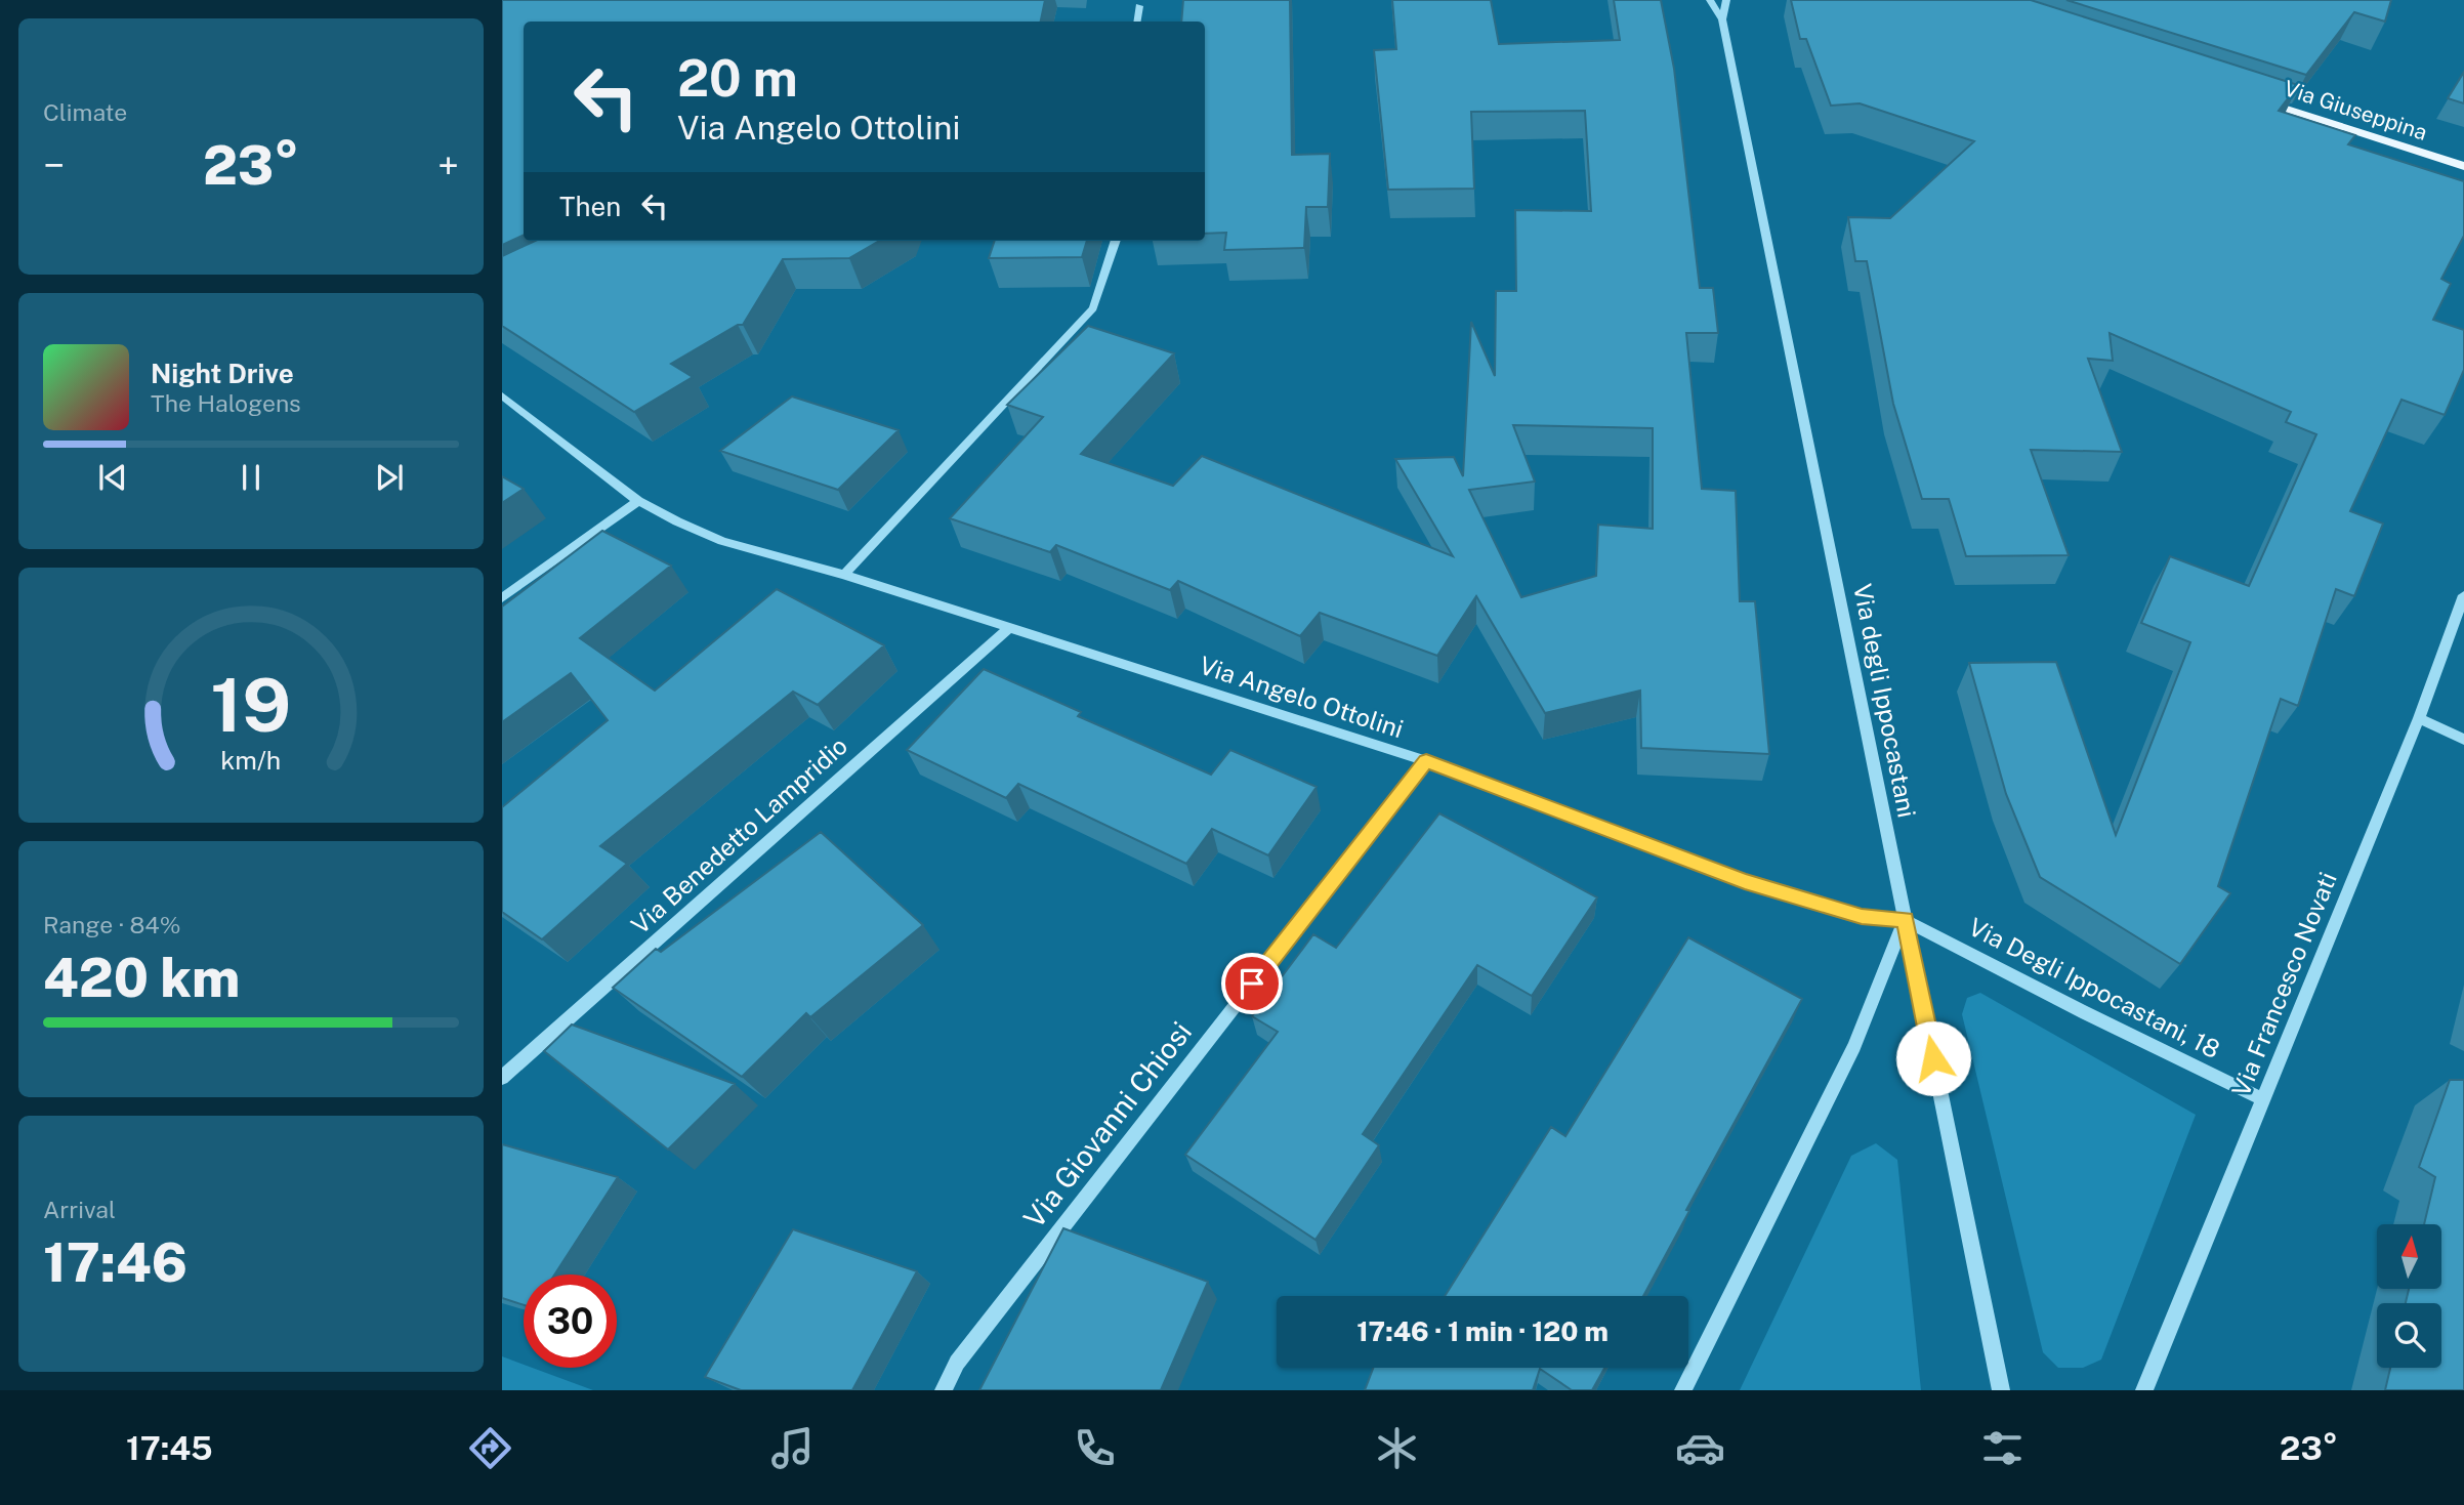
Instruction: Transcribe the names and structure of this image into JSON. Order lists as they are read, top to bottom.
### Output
{
  "streets": {
    "main road": ["Via Giuseppina"],
    "street": [
      "Via Angelo Ottolini",
      "Via degli Ippocastani",
      "Via Benedetto Lampridio",
      "Via Francesco Novati",
      "Via Degli Ippocastani, 18",
      "Via Giovanni Chiosi"
    ]
  },
  "crossings": [
    ["Via Angelo Ottolini", "Via degli Ippocastani"],
    ["Via Angelo Ottolini", "Via Benedetto Lampridio"],
    ["Via Angelo Ottolini", "Via Degli Ippocastani, 18"],
    ["Via Angelo Ottolini", "Via Giovanni Chiosi"],
    ["Via degli Ippocastani", "Via Degli Ippocastani, 18"],
    ["Via Francesco Novati", "Via Degli Ippocastani, 18"]
  ],
  "north": "top",
  "page": {
    "tile": [
      "Climate",
      ["Range · 84%", "420 km"],
      ["Arrival", "17:46"]
    ],
    "turn": ["20 m", "Via Angelo Ottolini"],
    "heat": ["−", "23°", "+"],
    "then": "Then",
    "song": ["Night Drive", "The Halogens"],
    "limit": "30",
    "trip": "17:46 · 1 min · 120 m",
    "tabs": ["17:45", "23°"],
    "gauge": ["19", "km/h"]
  }
}
